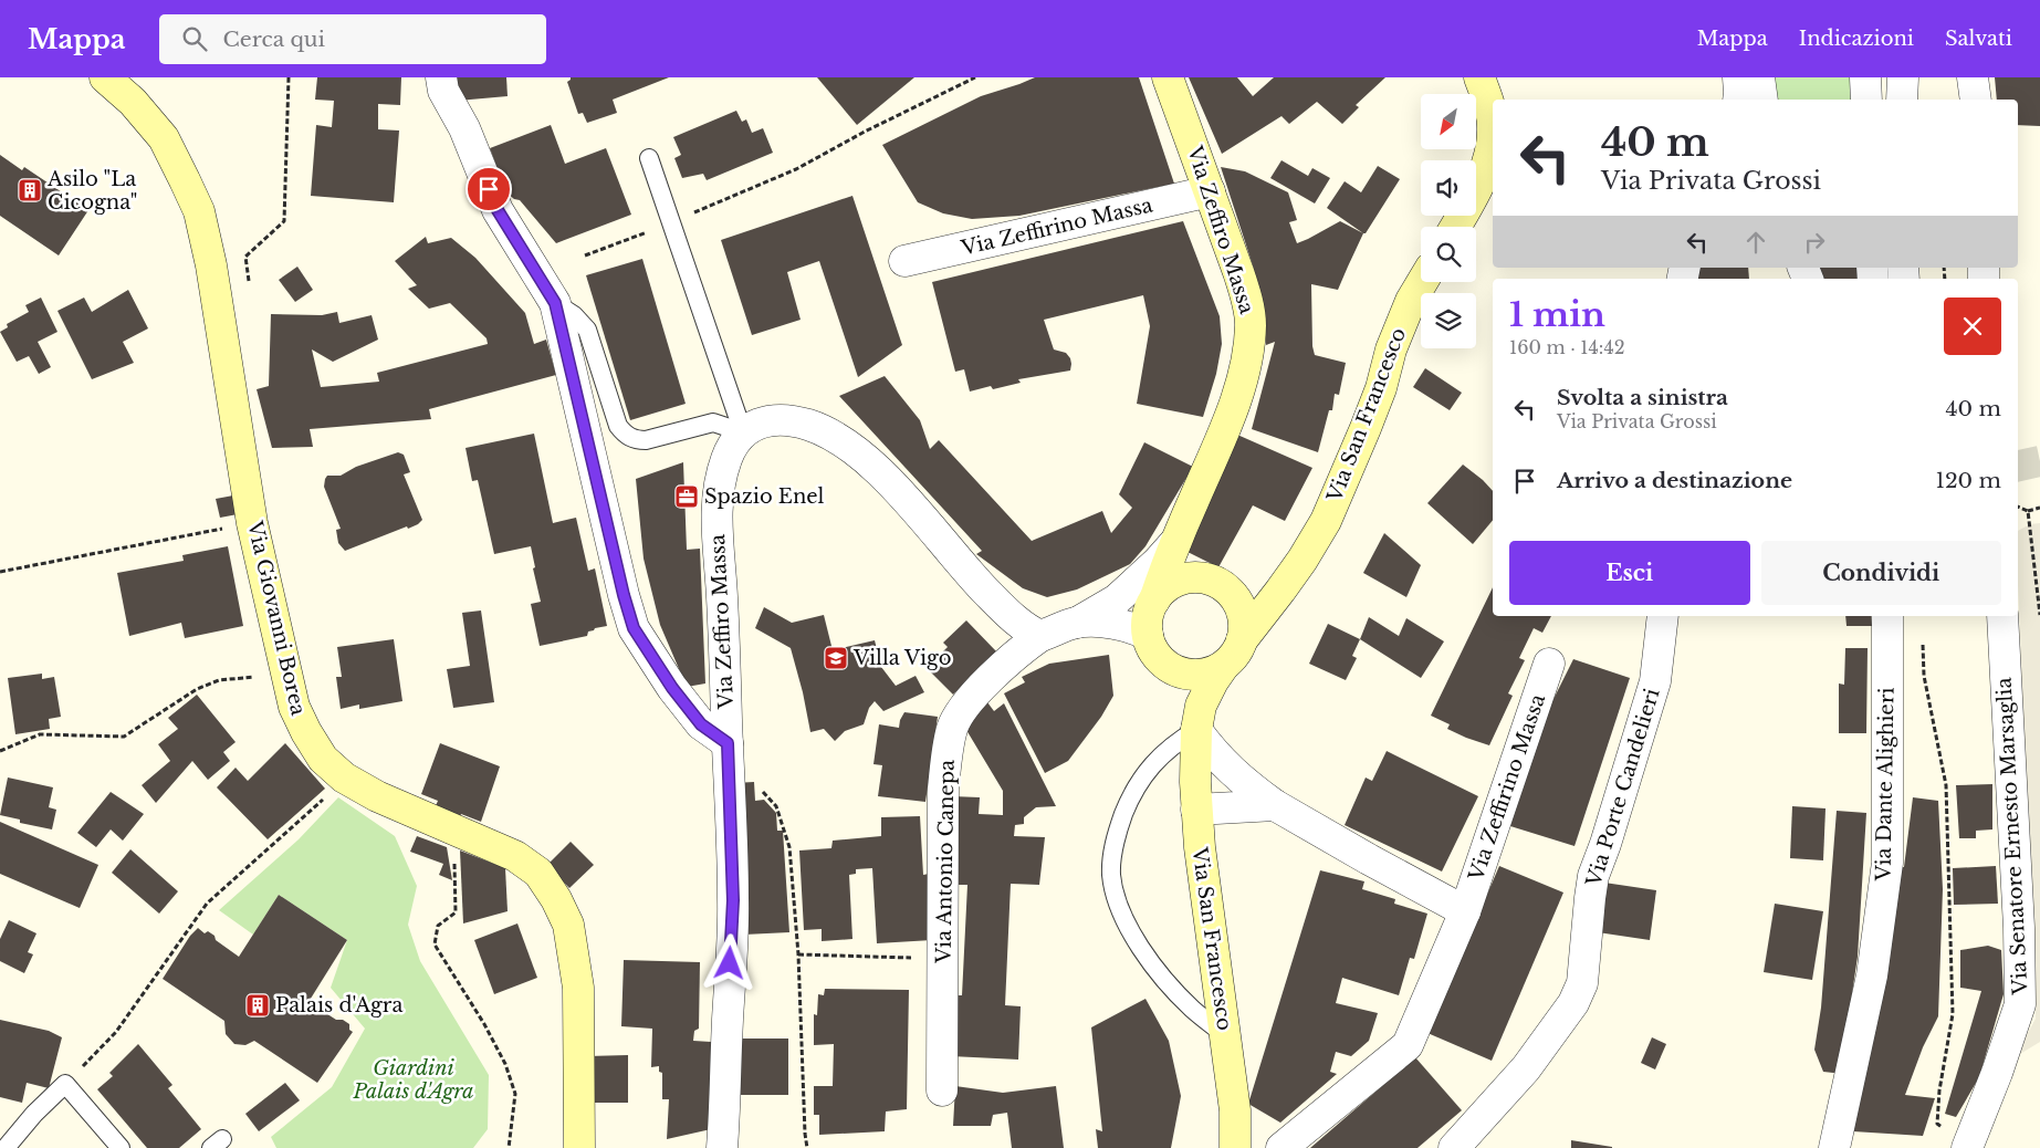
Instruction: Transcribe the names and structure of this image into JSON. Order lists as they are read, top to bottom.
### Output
{
  "streets": {
    "main road": ["Via Zeffiro Massa", "Via San Francesco", "Via Giovanni Borea"],
    "street": [
      "Via Zeffirino Massa",
      "Via Dante Alighieri",
      "Via Porte Candelieri",
      "Via Senatore Ernesto Marsaglia",
      "Via Antonio Canepa"
    ]
  },
  "crossings": [
    ["Via Zeffirino Massa", "Via Zeffiro Massa"],
    ["Via Zeffiro Massa", "Via San Francesco"]
  ],
  "parks": ["Giardini Palais d'Agra"],
  "places": {
    "building": ["Asilo \"La Cicogna\"", "Palais d'Agra"],
    "office": ["Spazio Enel"],
    "school or university": ["Villa Vigo"]
  },
  "north": "bottom left",
  "page": {
    "header": "Mappa",
    "search": "Cerca qui",
    "nav": ["Mappa", "Indicazioni", "Salvati"],
    "turn": ["40 m", "Via Privata Grossi"],
    "heading": ["1 min", "160 m · 14:42"],
    "list": [
      {
        "name": "Svolta a sinistra",
        "note": "Via Privata Grossi",
        "value": "40 m"
      },
      {
        "name": "Arrivo a destinazione",
        "value": "120 m"
      }
    ],
    "buttons": ["Esci", "Condividi"]
  }
}
